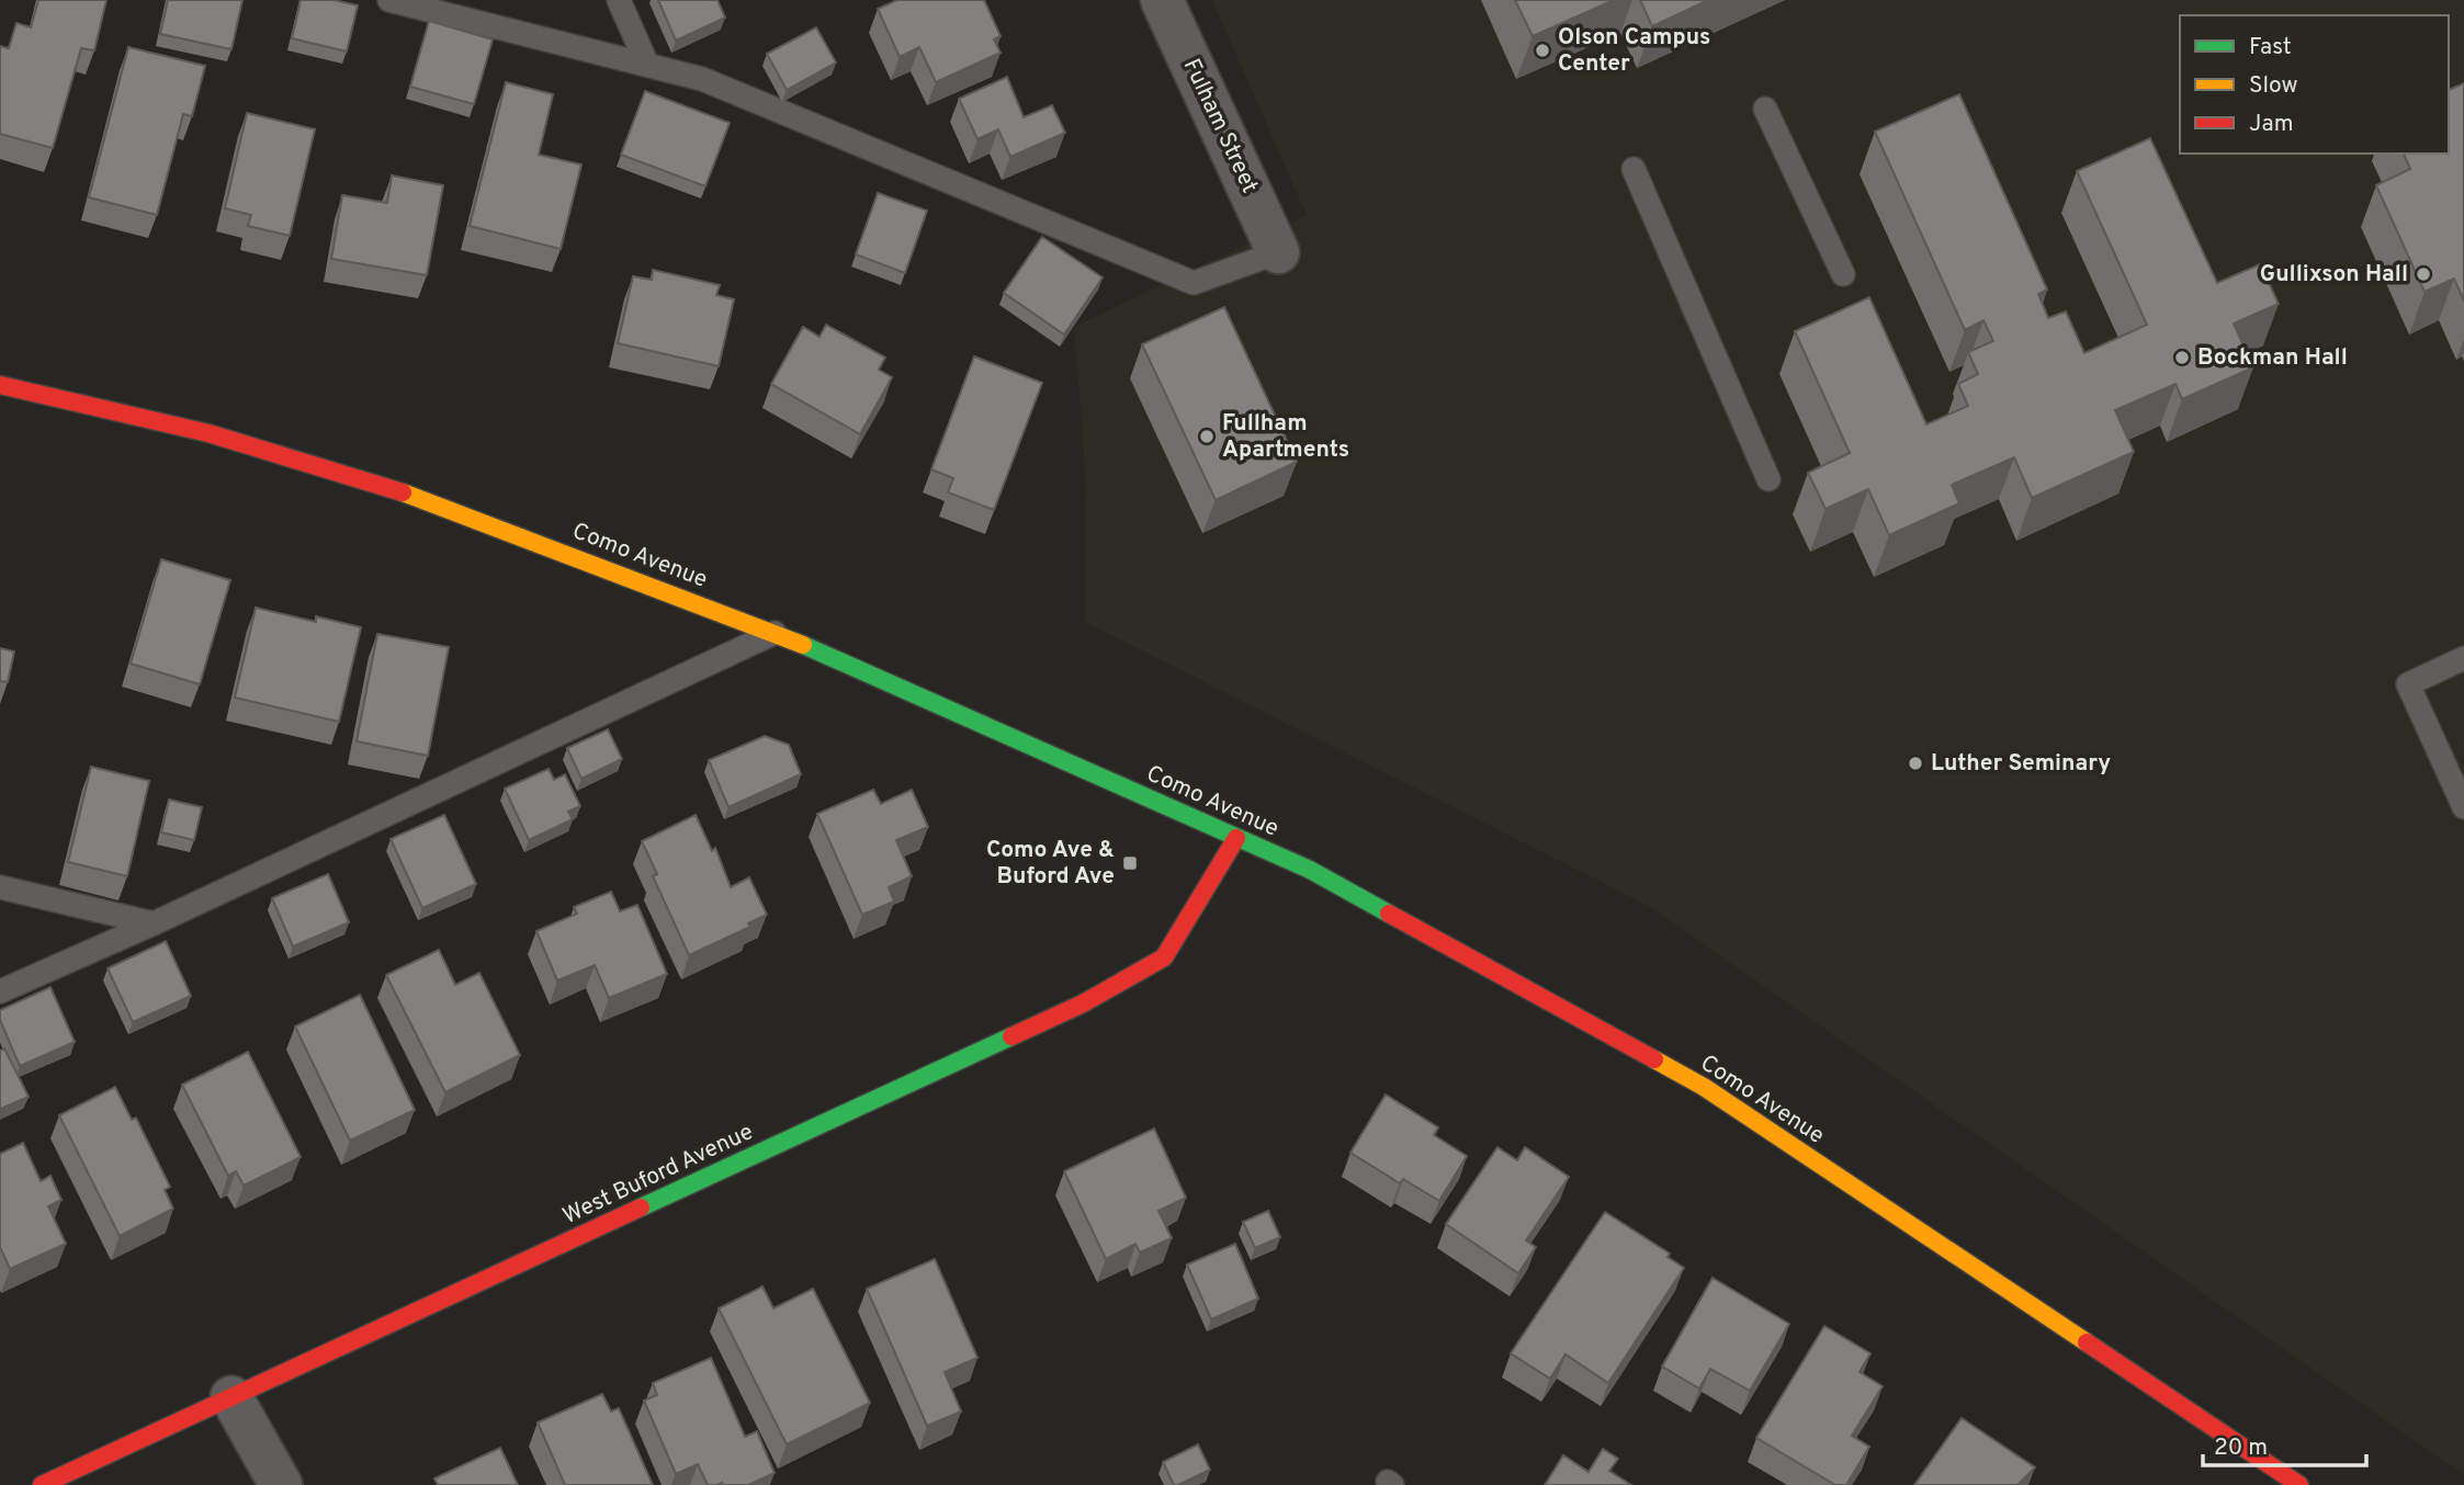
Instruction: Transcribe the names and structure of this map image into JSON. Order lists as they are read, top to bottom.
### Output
{
  "streets": {
    "main road": ["Como Avenue", "West Buford Avenue"],
    "street": ["Fulham Street"]
  },
  "crossings": [
    ["Como Avenue", "West Buford Avenue"]
  ],
  "places": {
    "other": [
      "Olson Campus Center",
      "Gullixson Hall",
      "Bockman Hall",
      "Fullham Apartments",
      "Luther Seminary"
    ],
    "transit": ["Como Ave & Buford Ave"]
  },
  "legend": ["Fast", "Slow", "Jam"],
  "scale_bar": "20 m"
}
